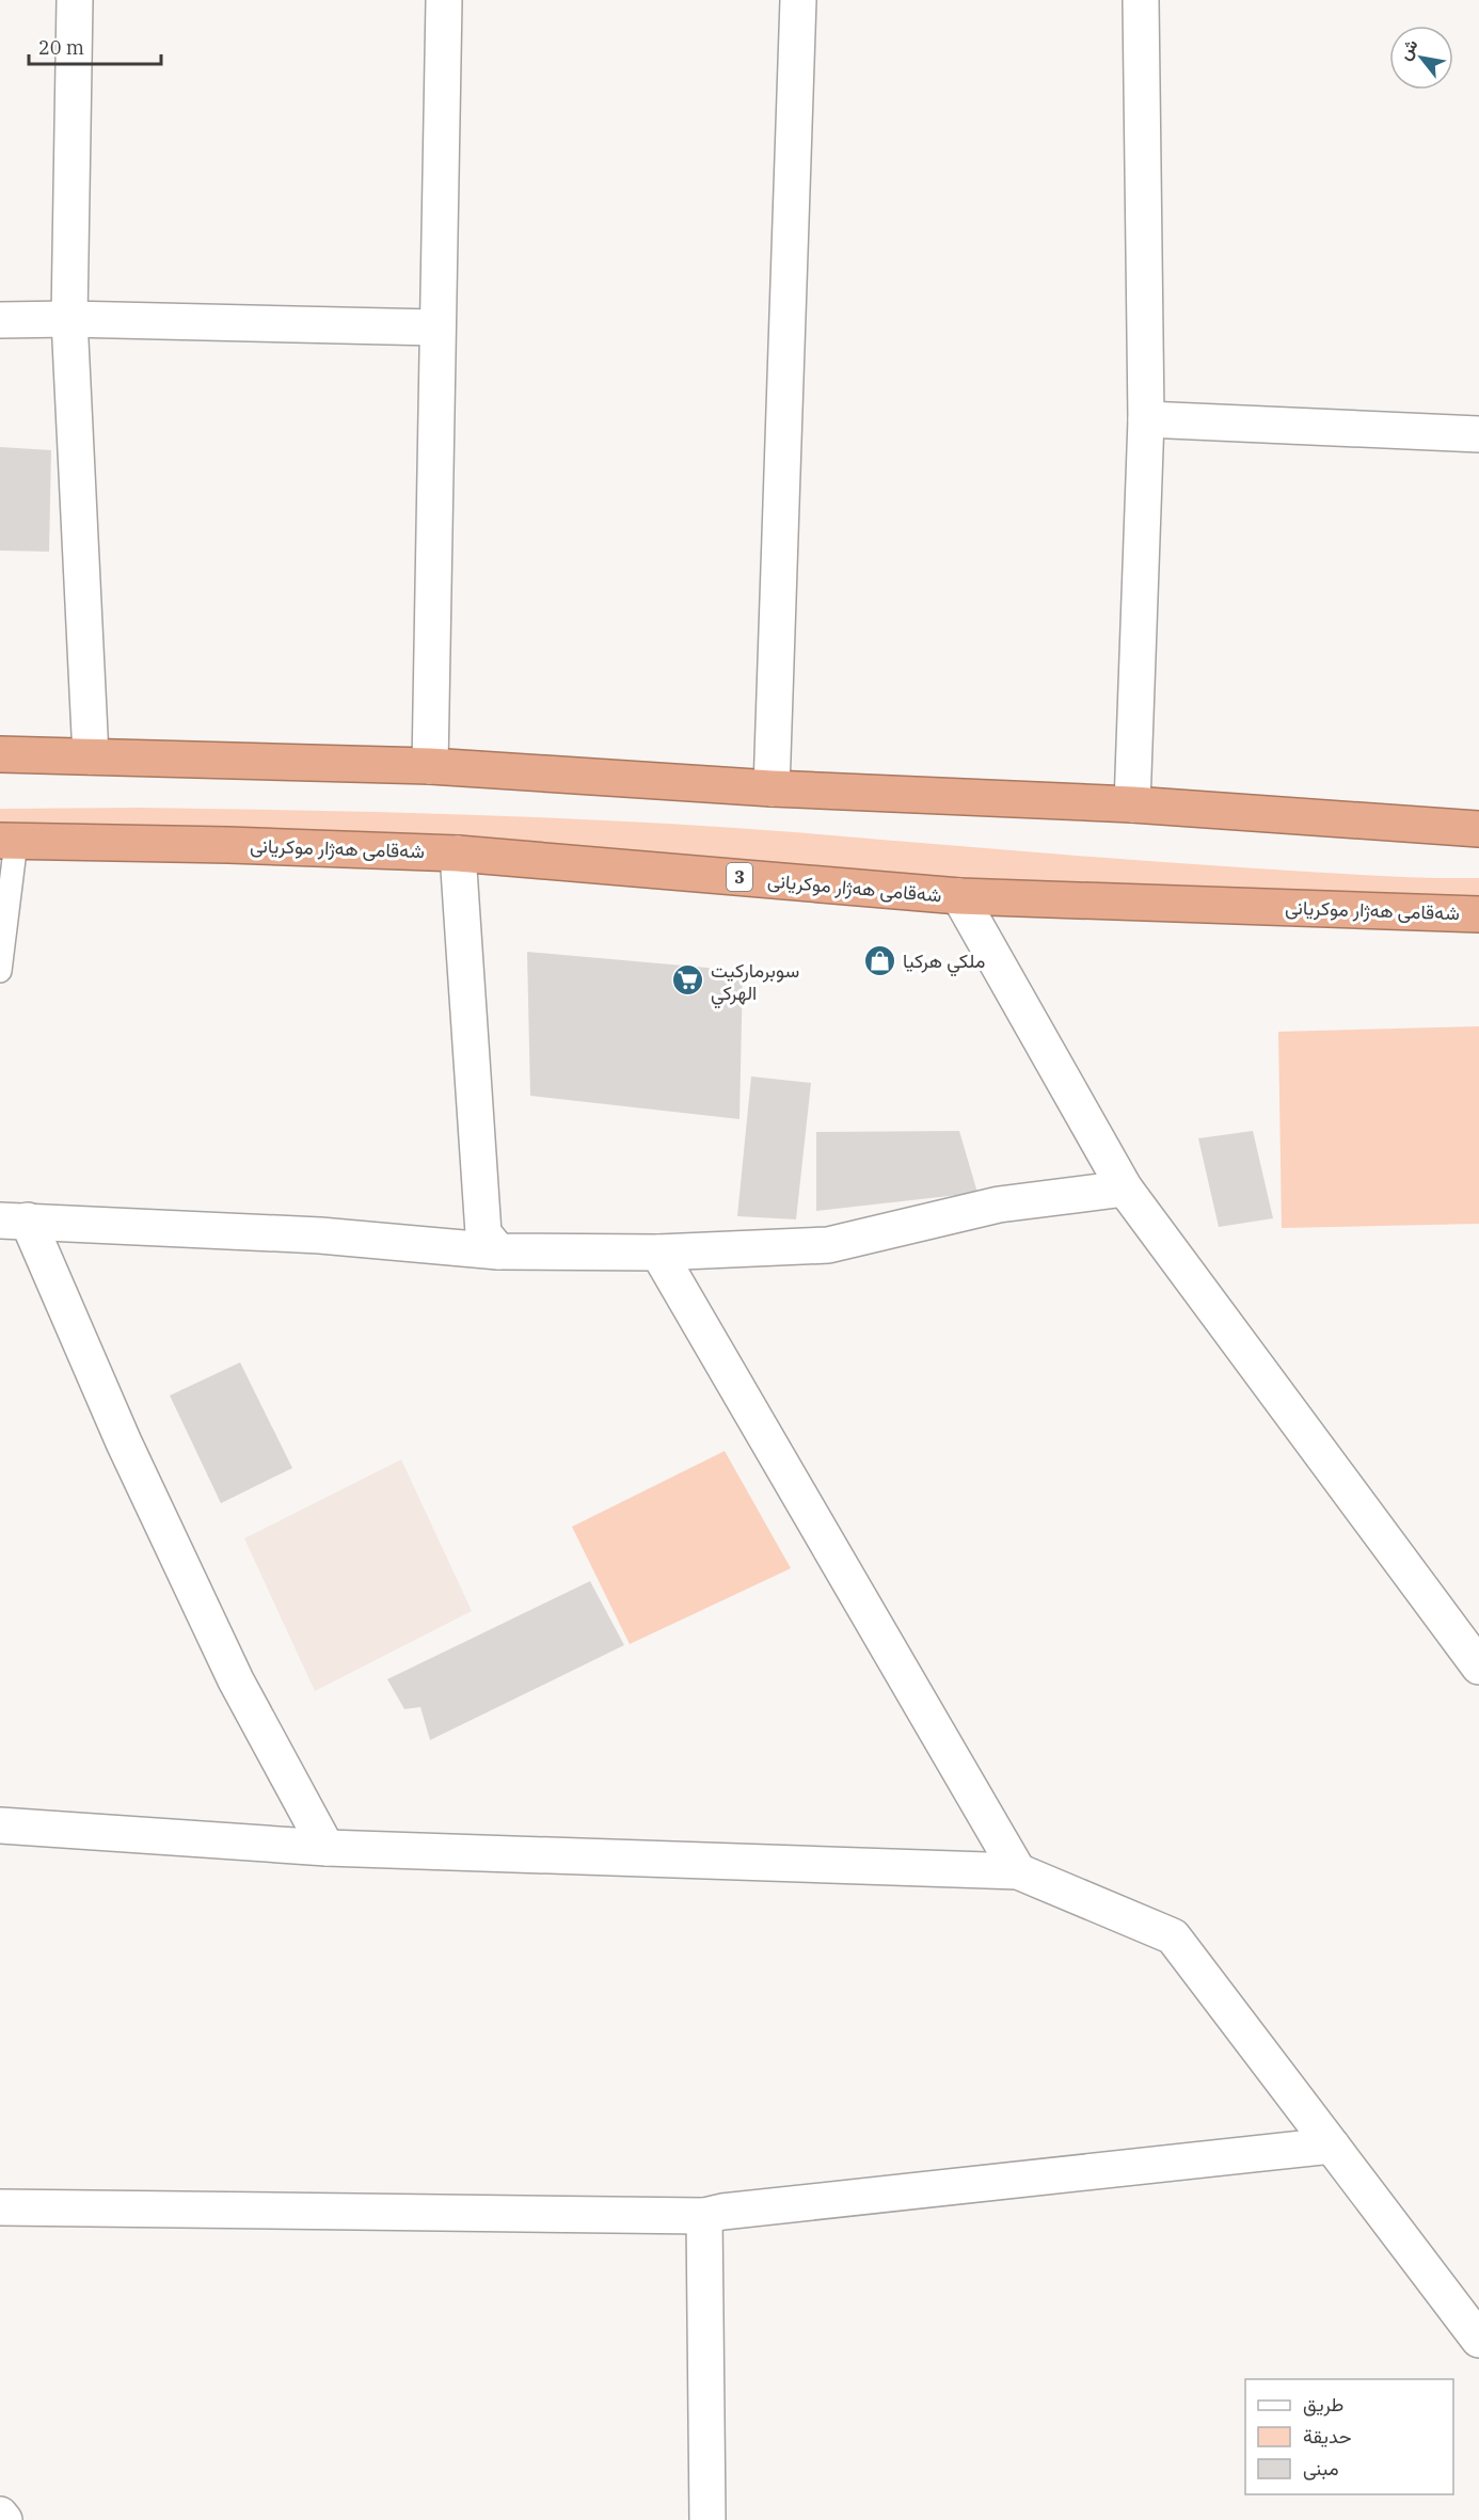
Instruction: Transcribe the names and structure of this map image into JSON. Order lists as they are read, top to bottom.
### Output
{
  "streets": {
    "highway": ["شەقامی ھەژار موکریانی", "3"]
  },
  "places": {
    "shop": ["ملكي هركيا"],
    "supermarket": ["سوبرماركيت الهركي"]
  },
  "legend": ["طريق", "حديقة", "مبنى"],
  "scale_bar": "20 m",
  "north": "top left"
}
